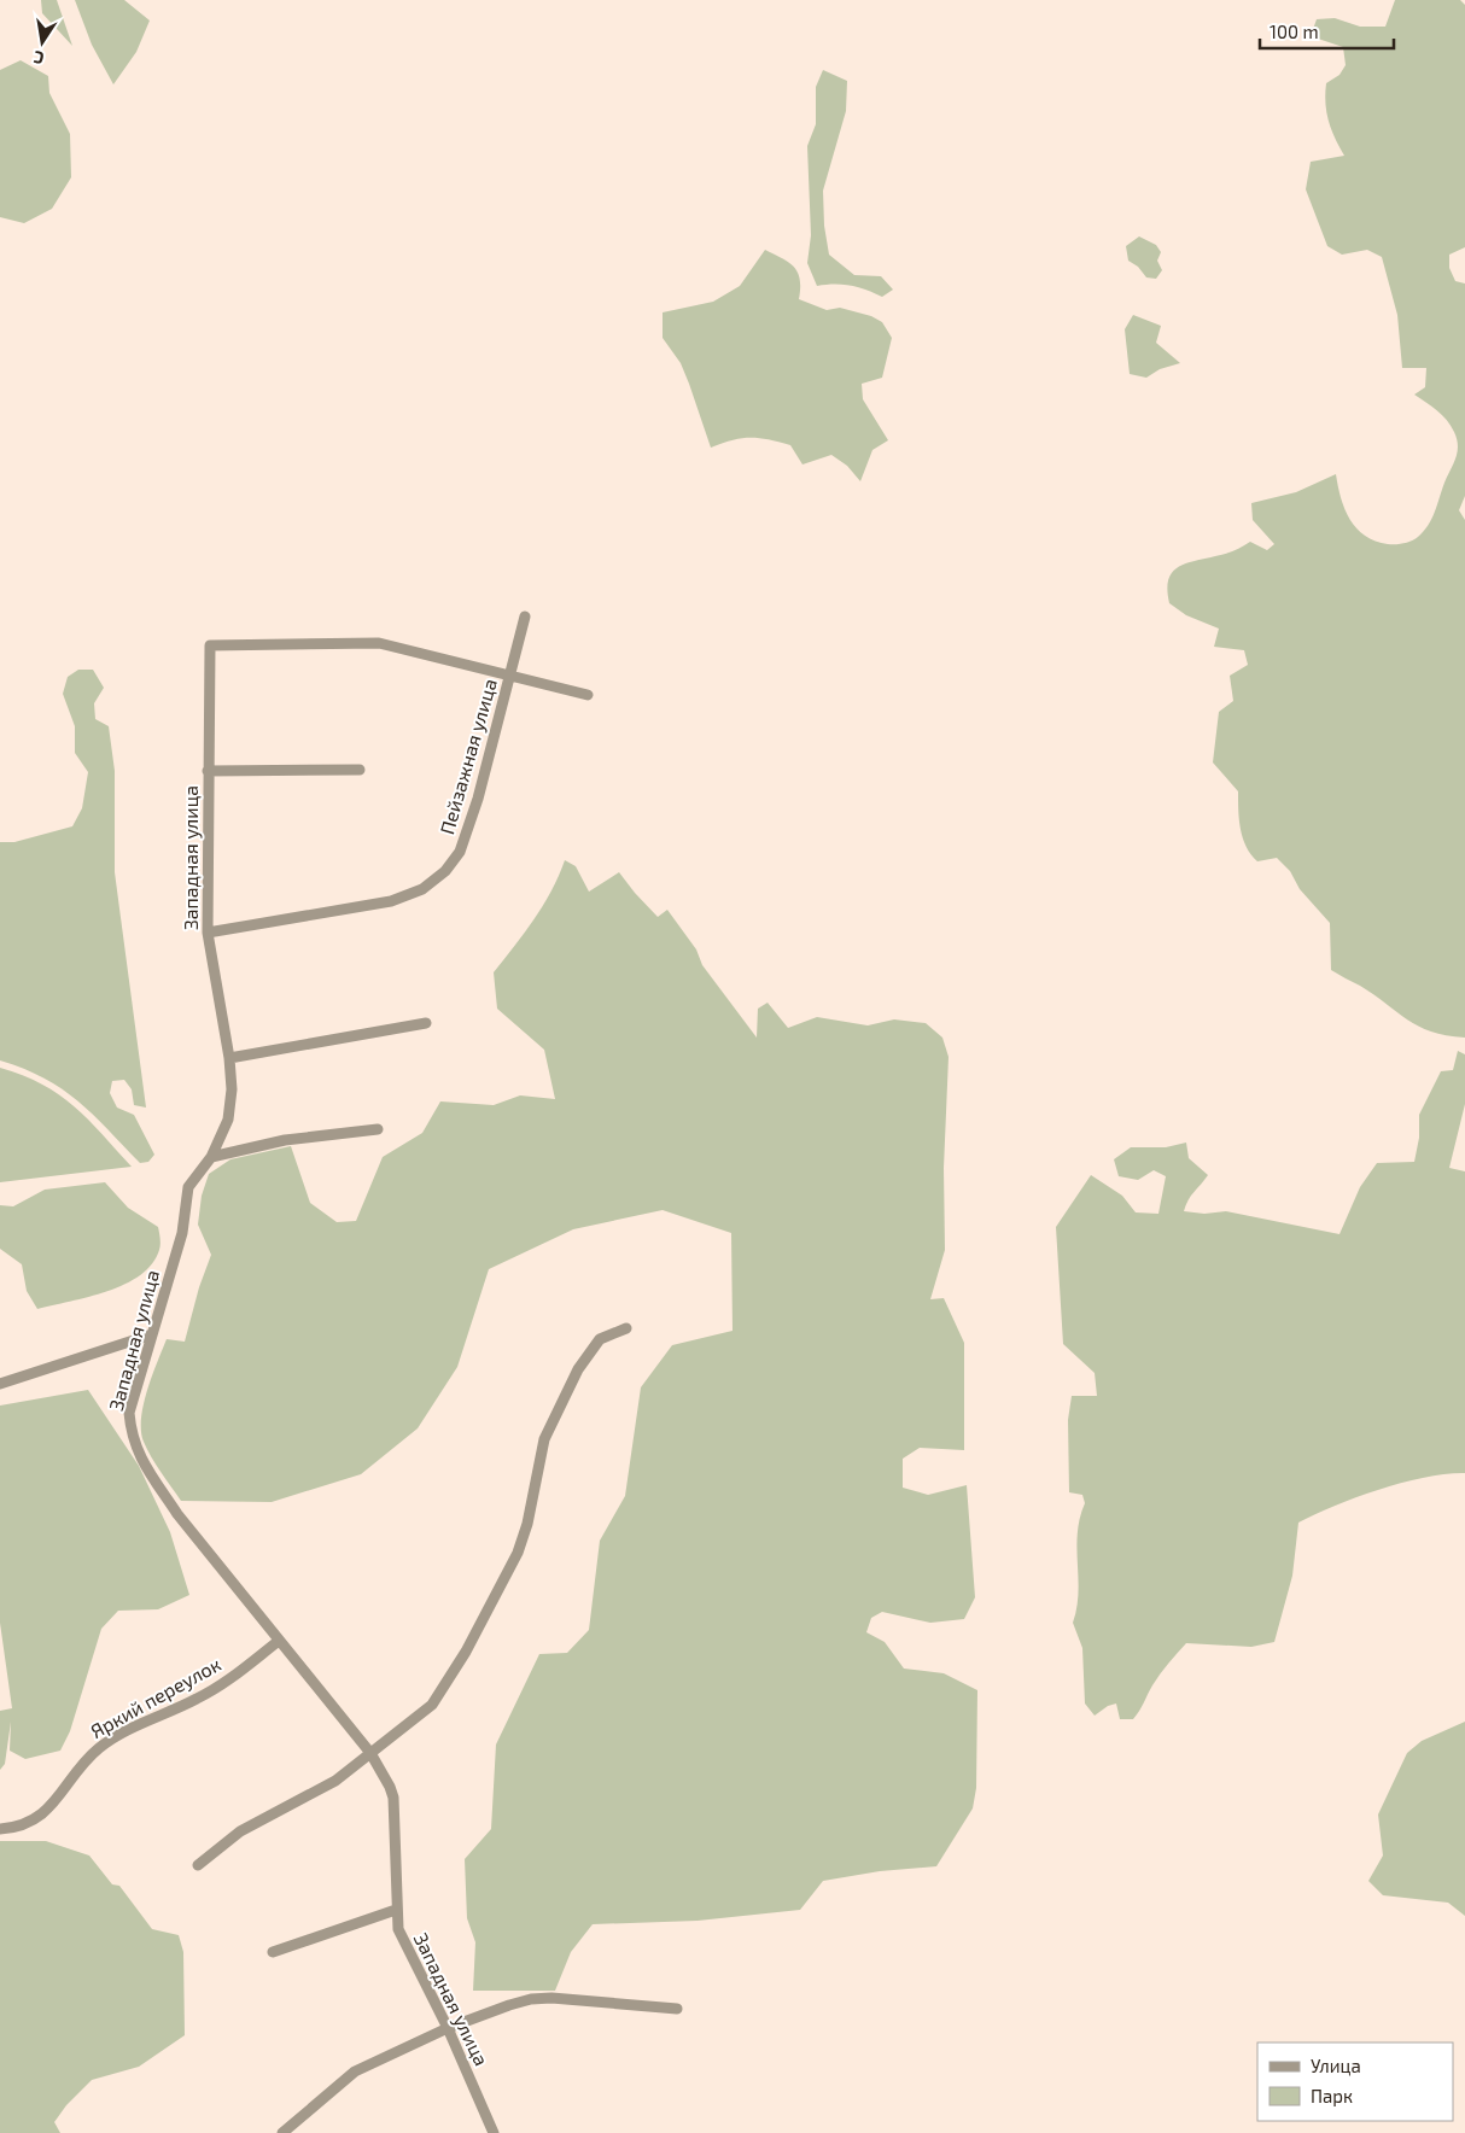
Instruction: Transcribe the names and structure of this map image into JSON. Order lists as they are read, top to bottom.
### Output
{
  "streets": {
    "street": ["Пейзажная улица", "Западная улица", "Яркий переулок"]
  },
  "crossings": [
    ["Пейзажная улица", "Западная улица"],
    ["Западная улица", "Яркий переулок"]
  ],
  "legend": ["Улица", "Парк"],
  "scale_bar": "100 m",
  "north": "bottom"
}
